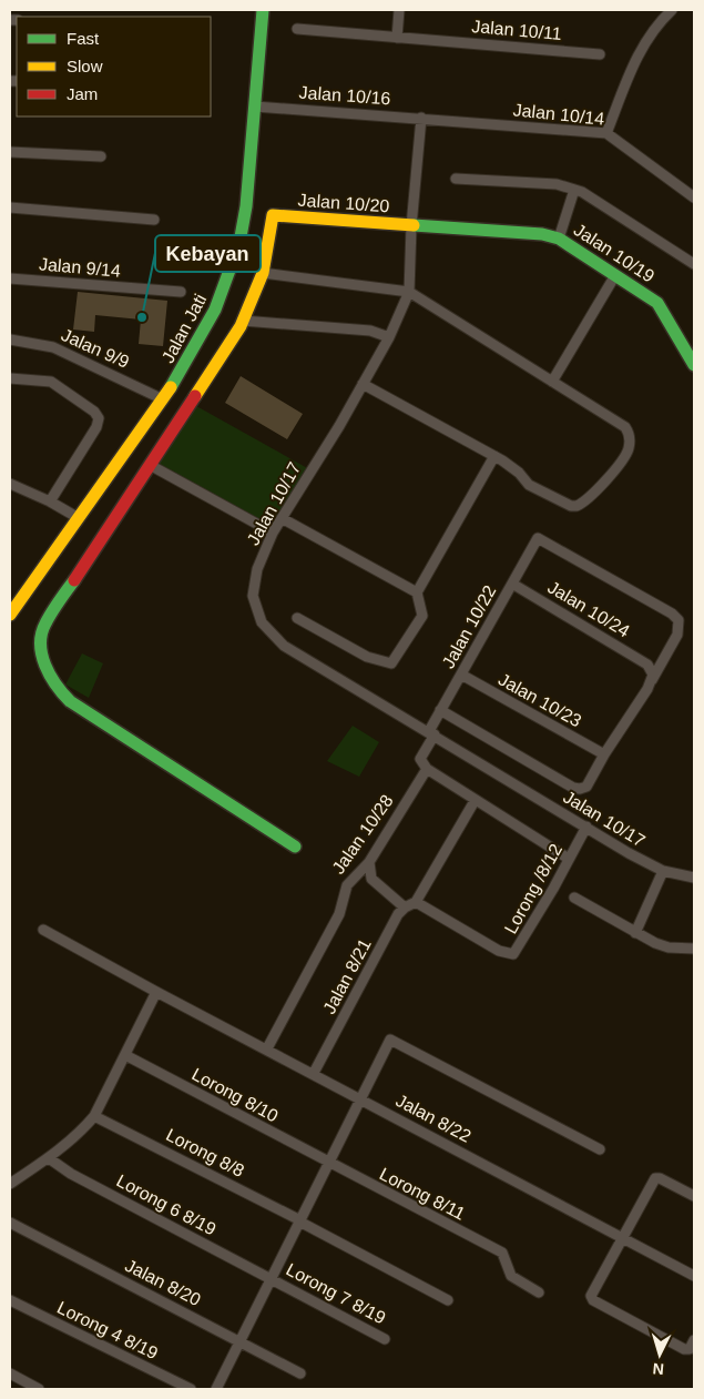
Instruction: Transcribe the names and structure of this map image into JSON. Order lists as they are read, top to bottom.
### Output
{
  "streets": {
    "street": [
      "Jalan 10/11",
      "Jalan 10/16",
      "Jalan 10/14",
      "Jalan 10/20",
      "Jalan 10/19",
      "Jalan 9/14",
      "Jalan Jati",
      "Jalan 9/9",
      "Jalan 10/17",
      "Jalan 10/24",
      "Jalan 10/22",
      "Jalan 10/23",
      "Jalan 10/28",
      "Lorong /8/12",
      "Jalan 8/21",
      "Lorong 8/10",
      "Jalan 8/22",
      "Lorong 8/8",
      "Lorong 8/11",
      "Lorong 6 8/19",
      "Jalan 8/20",
      "Lorong 7 8/19",
      "Lorong 4 8/19"
    ]
  },
  "crossings": [
    ["Jalan 10/16", "Jalan 10/14"],
    ["Jalan 10/16", "Jalan Jati"],
    ["Jalan 10/16", "Jalan 10/17"],
    ["Jalan 10/20", "Jalan 10/19"],
    ["Jalan 10/20", "Jalan 10/17"],
    ["Jalan 10/19", "Jalan 10/17"],
    ["Jalan Jati", "Jalan 9/9"],
    ["Jalan 10/17", "Jalan 10/22"],
    ["Jalan 10/17", "Lorong /8/12"],
    ["Jalan 10/24", "Jalan 10/22"],
    ["Jalan 10/22", "Jalan 10/23"],
    ["Jalan 10/28", "Jalan 8/22"],
    ["Jalan 8/21", "Jalan 8/22"],
    ["Lorong 8/10", "Lorong 8/11"],
    ["Lorong 6 8/19", "Lorong 7 8/19"]
  ],
  "places": ["Kebayan"],
  "legend": ["Fast", "Slow", "Jam"],
  "north": "bottom"
}
